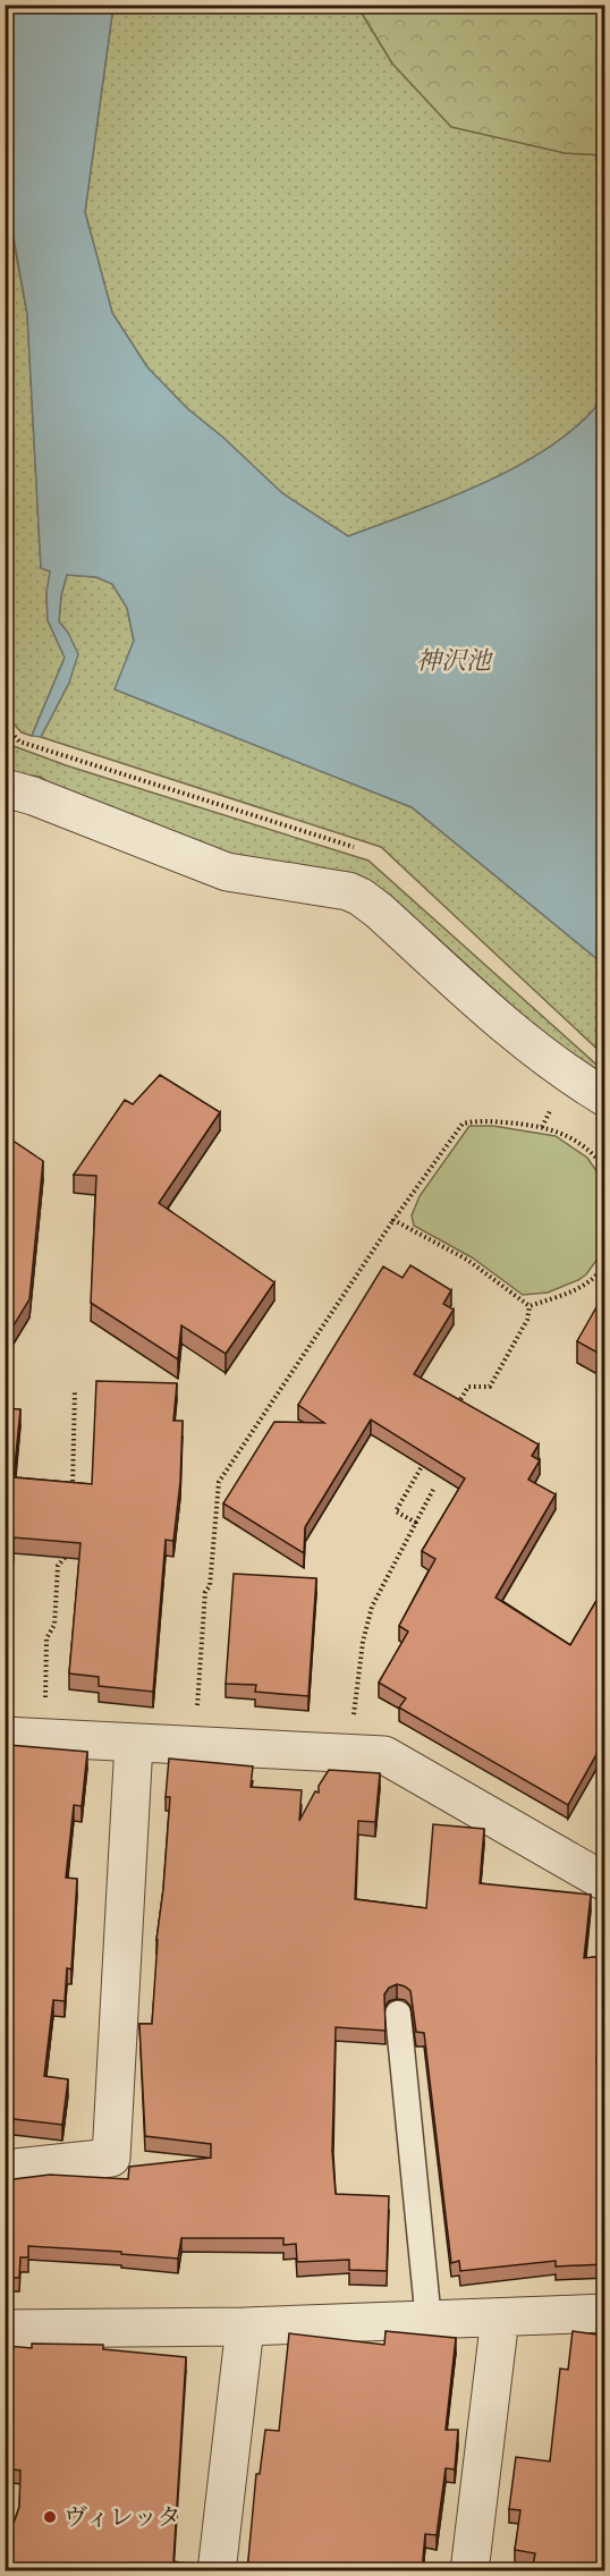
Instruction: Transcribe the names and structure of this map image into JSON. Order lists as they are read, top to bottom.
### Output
{
  "water": ["神沢池"],
  "places": ["ヴィレッタ"]
}
